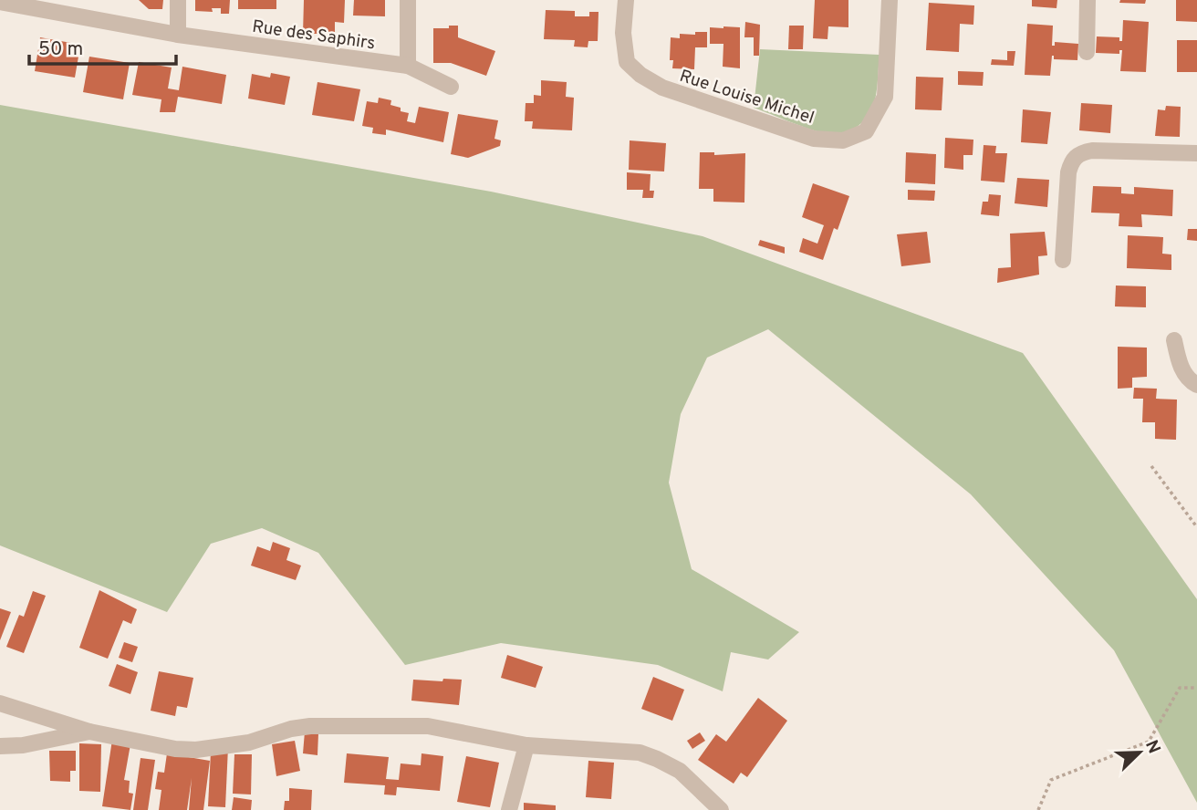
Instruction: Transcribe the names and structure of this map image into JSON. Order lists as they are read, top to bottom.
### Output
{
  "streets": {
    "street": ["Rue des Saphirs", "Rue Louise Michel"]
  },
  "scale_bar": "50 m",
  "north": "top right"
}
